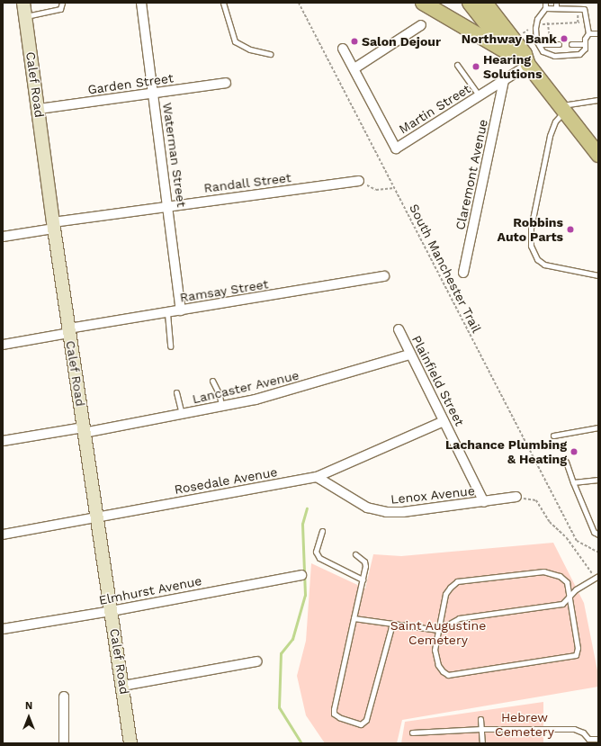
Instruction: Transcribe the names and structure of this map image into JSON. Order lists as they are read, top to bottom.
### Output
{
  "streets": {
    "main road": ["Calef Road"],
    "street": [
      "Garden Street",
      "Martin Street",
      "Waterman Street",
      "Claremont Avenue",
      "Randall Street",
      "Ramsay Street",
      "Plainfield Street",
      "Lancaster Avenue",
      "Rosedale Avenue",
      "Lenox Avenue",
      "Elmhurst Avenue"
    ],
    "path": ["South Manchester Trail"]
  },
  "crossings": [
    ["Garden Street", "Calef Road"],
    ["Garden Street", "Waterman Street"],
    ["Calef Road", "Randall Street"],
    ["Calef Road", "Ramsay Street"],
    ["Calef Road", "Lancaster Avenue"],
    ["Calef Road", "Rosedale Avenue"],
    ["Calef Road", "Elmhurst Avenue"],
    ["Martin Street", "Claremont Avenue"],
    ["Waterman Street", "Randall Street"],
    ["Waterman Street", "Ramsay Street"],
    ["Plainfield Street", "Lancaster Avenue"],
    ["Plainfield Street", "Rosedale Avenue"],
    ["Plainfield Street", "Lenox Avenue"],
    ["Rosedale Avenue", "Lenox Avenue"]
  ],
  "parks": ["Saint Augustine Cemetery", "Hebrew Cemetery"],
  "places": [
    "Northway Bank",
    "Salon Dejour",
    "Hearing Solutions",
    "Robbins Auto Parts",
    "Lachance Plumbing & Heating"
  ],
  "north": "top"
}
